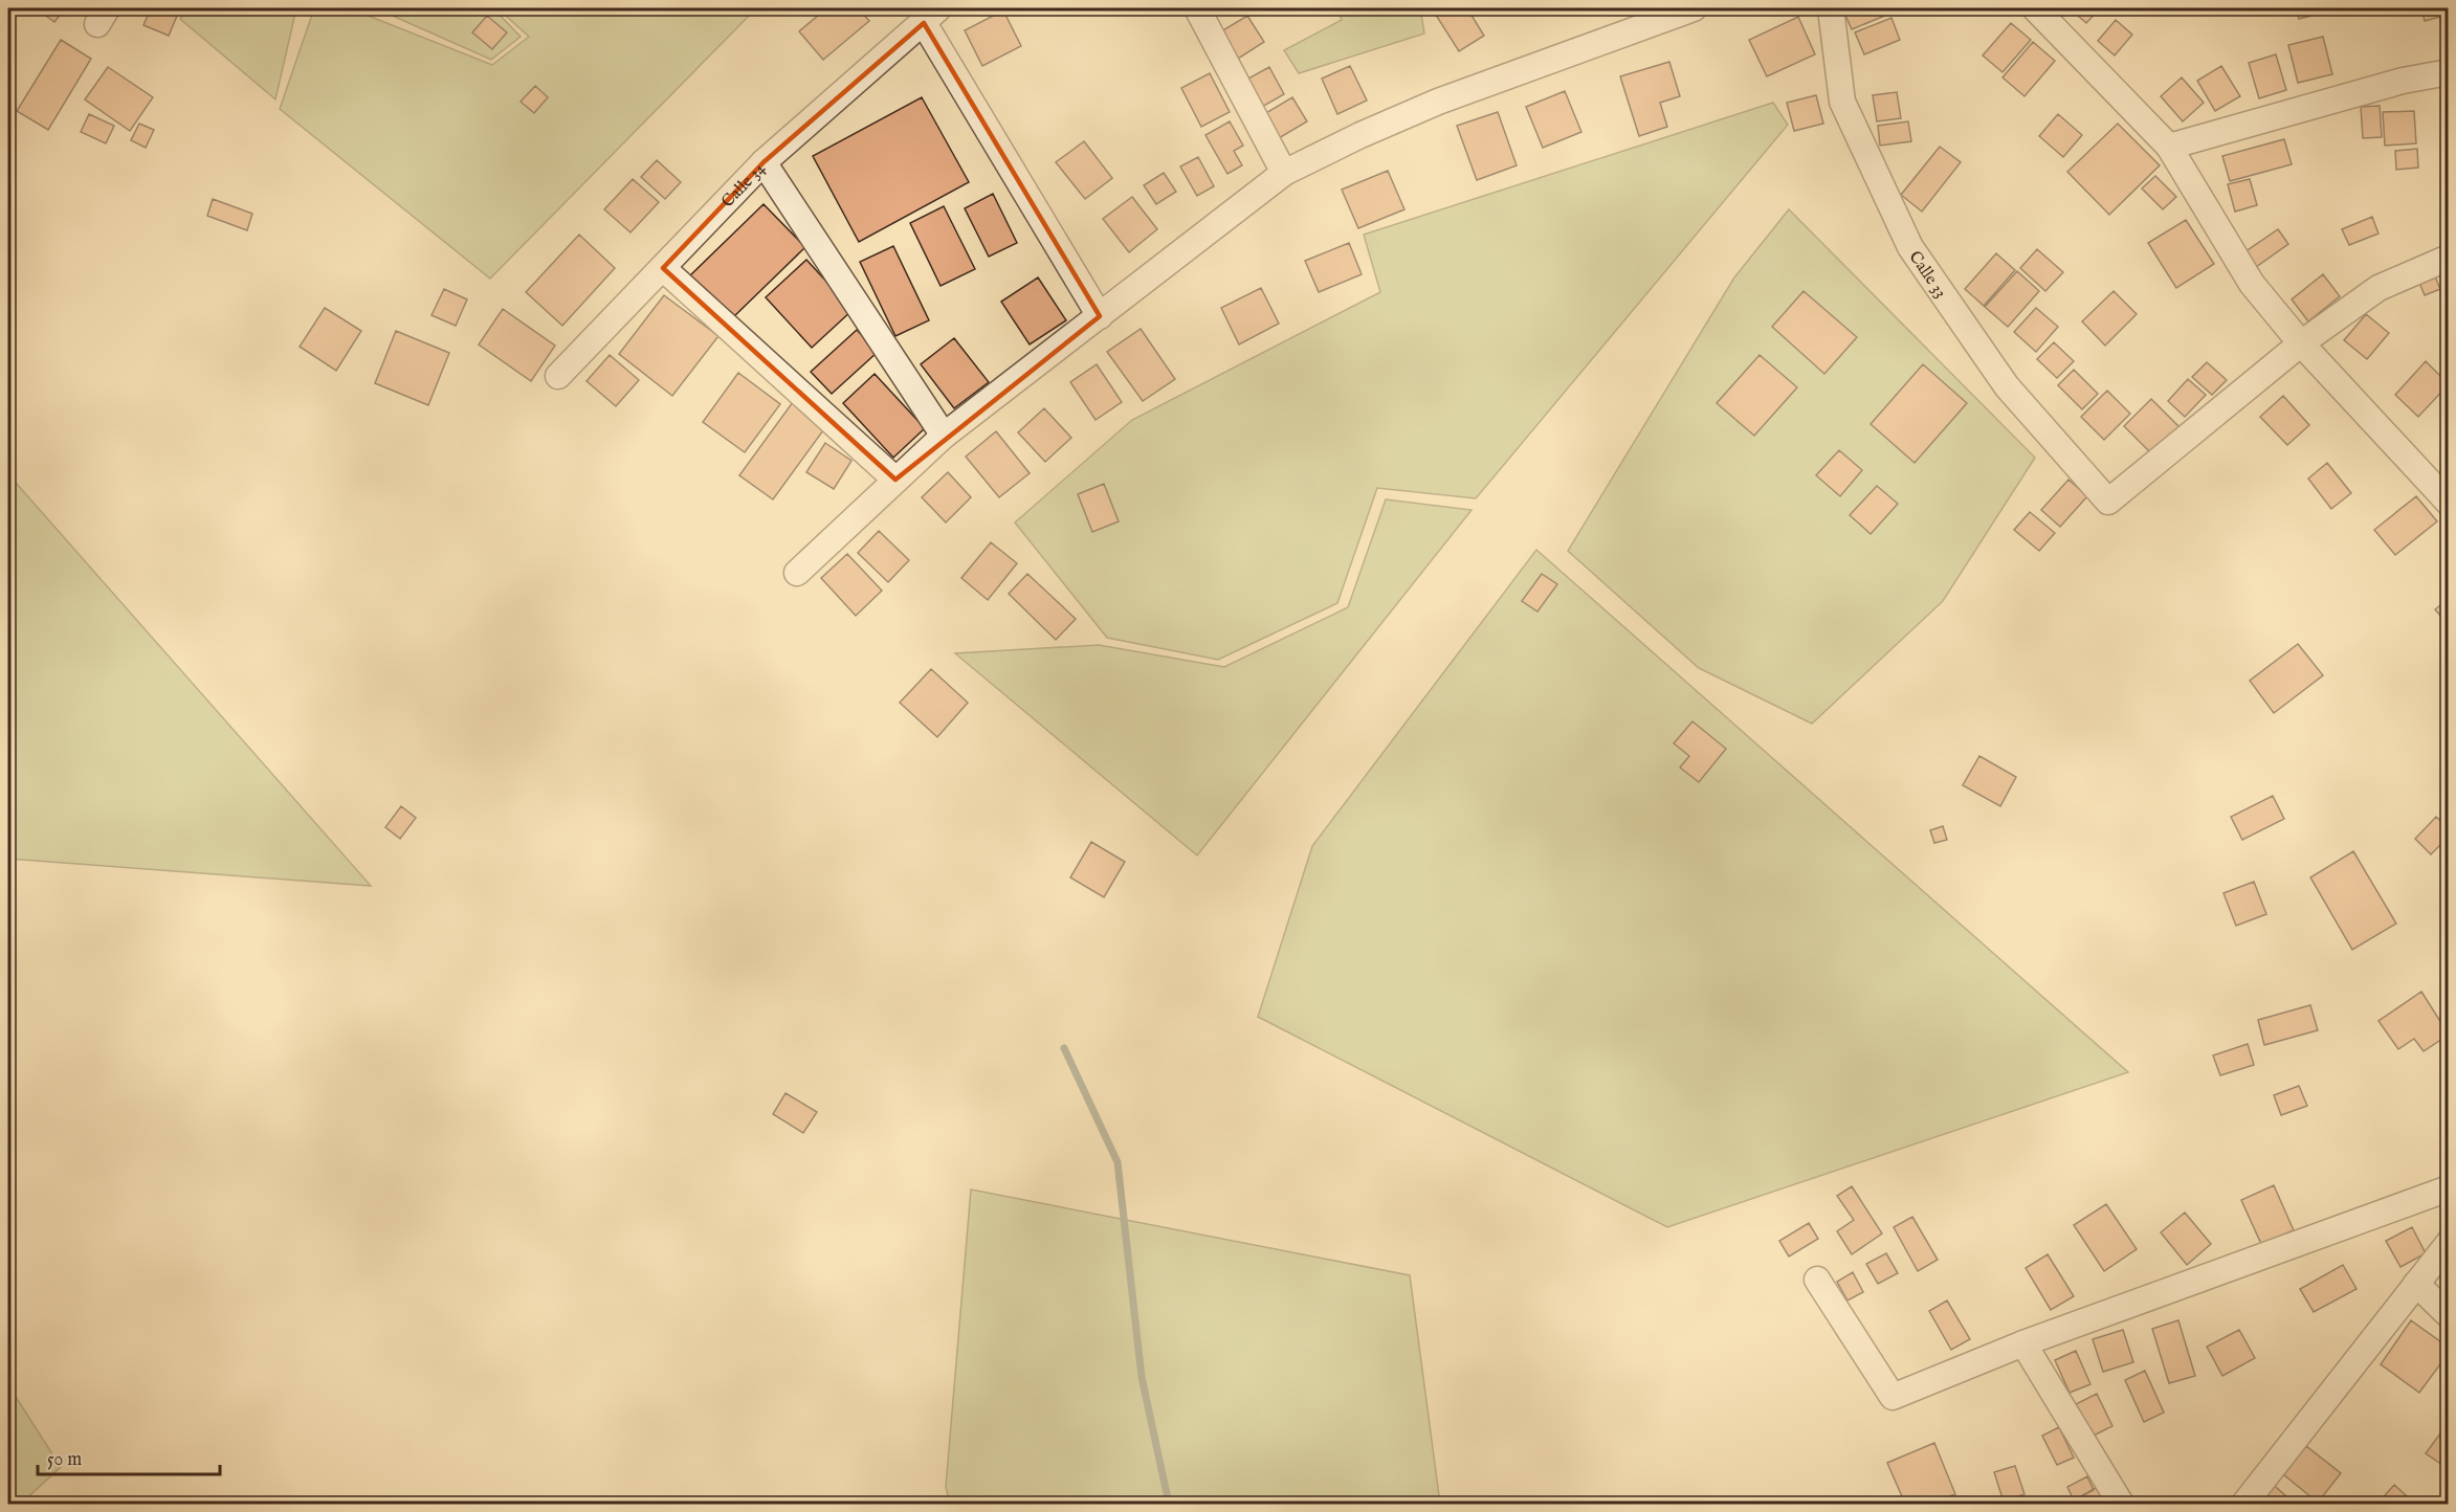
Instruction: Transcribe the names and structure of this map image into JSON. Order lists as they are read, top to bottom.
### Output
{
  "streets": {
    "street": ["Calle 34", "Calle 33"]
  },
  "scale_bar": "50 m"
}
